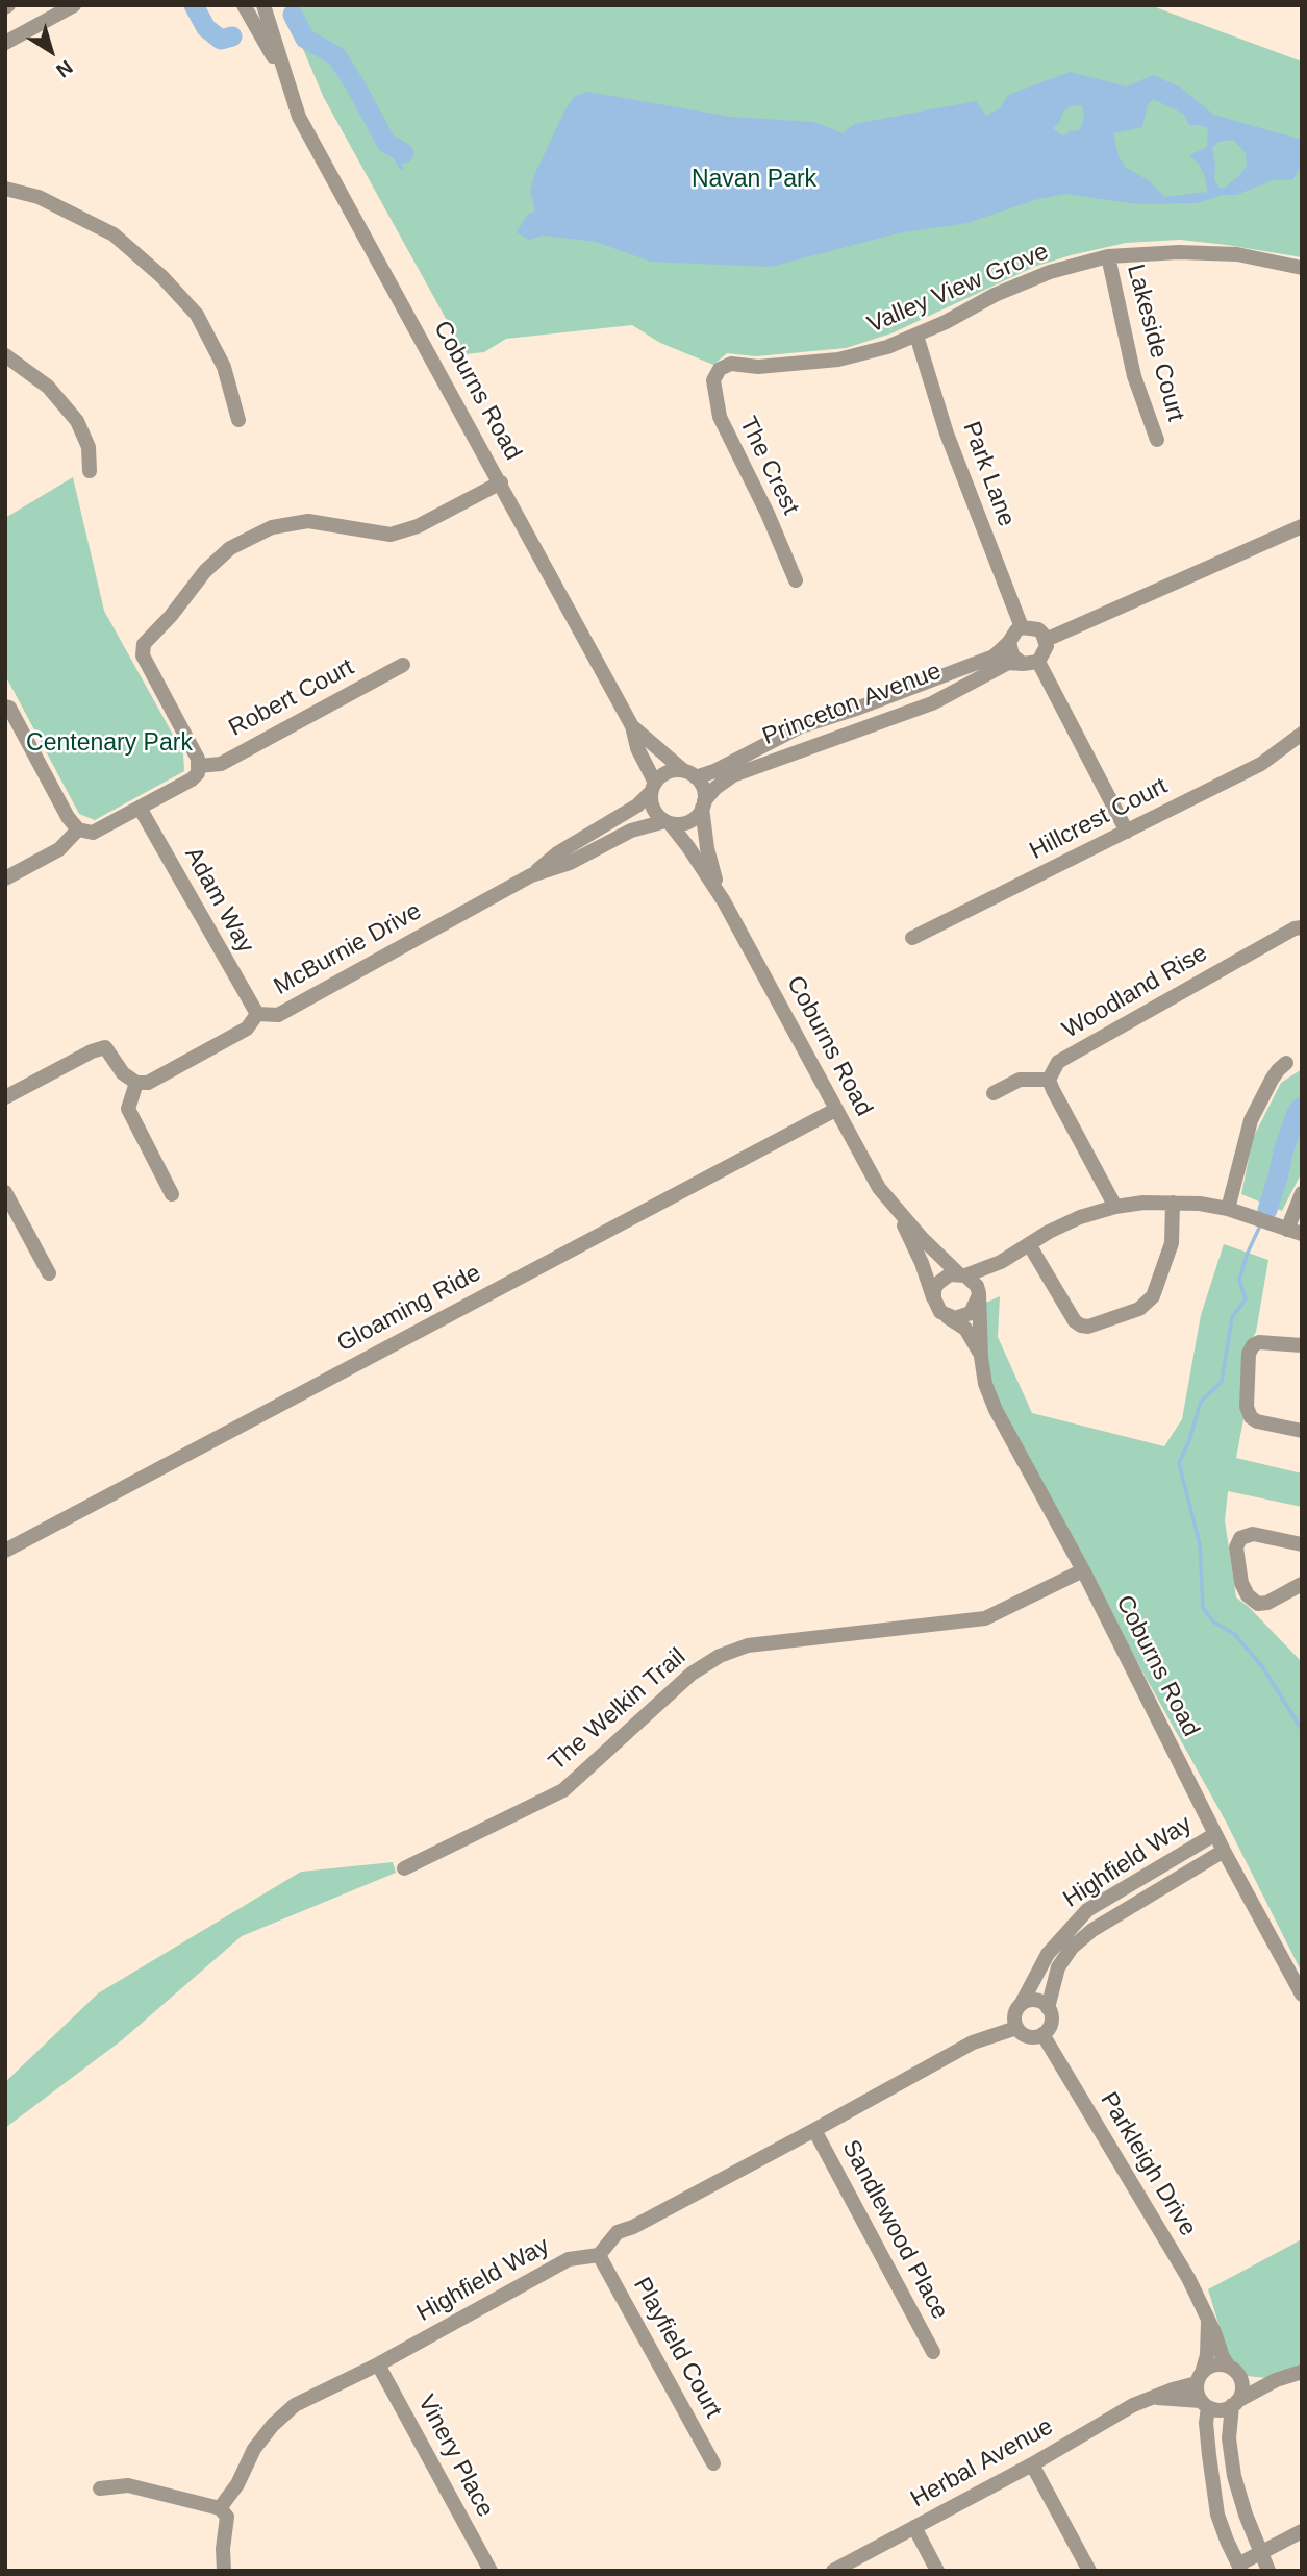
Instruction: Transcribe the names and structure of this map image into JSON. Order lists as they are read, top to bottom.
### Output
{
  "streets": {
    "street": [
      "Valley View Grove",
      "Lakeside Court",
      "Coburns Road",
      "The Crest",
      "Park Lane",
      "Robert Court",
      "Princeton Avenue",
      "Hillcrest Court",
      "Adam Way",
      "McBurnie Drive",
      "Woodland Rise",
      "Gloaming Ride",
      "The Welkin Trail",
      "Highfield Way",
      "Parkleigh Drive",
      "Sandlewood Place",
      "Playfield Court",
      "Vinery Place",
      "Herbal Avenue"
    ]
  },
  "crossings": [
    ["Valley View Grove", "Lakeside Court"],
    ["Valley View Grove", "The Crest"],
    ["Valley View Grove", "Park Lane"],
    ["Coburns Road", "Princeton Avenue"],
    ["Coburns Road", "McBurnie Drive"],
    ["Coburns Road", "Gloaming Ride"],
    ["Coburns Road", "The Welkin Trail"],
    ["Coburns Road", "Highfield Way"],
    ["Park Lane", "Princeton Avenue"],
    ["Princeton Avenue", "McBurnie Drive"],
    ["Adam Way", "McBurnie Drive"],
    ["Highfield Way", "Parkleigh Drive"],
    ["Highfield Way", "Playfield Court"],
    ["Highfield Way", "Vinery Place"],
    ["Parkleigh Drive", "Herbal Avenue"]
  ],
  "parks": ["Navan Park", "Centenary Park"],
  "north": "bottom right"
}
